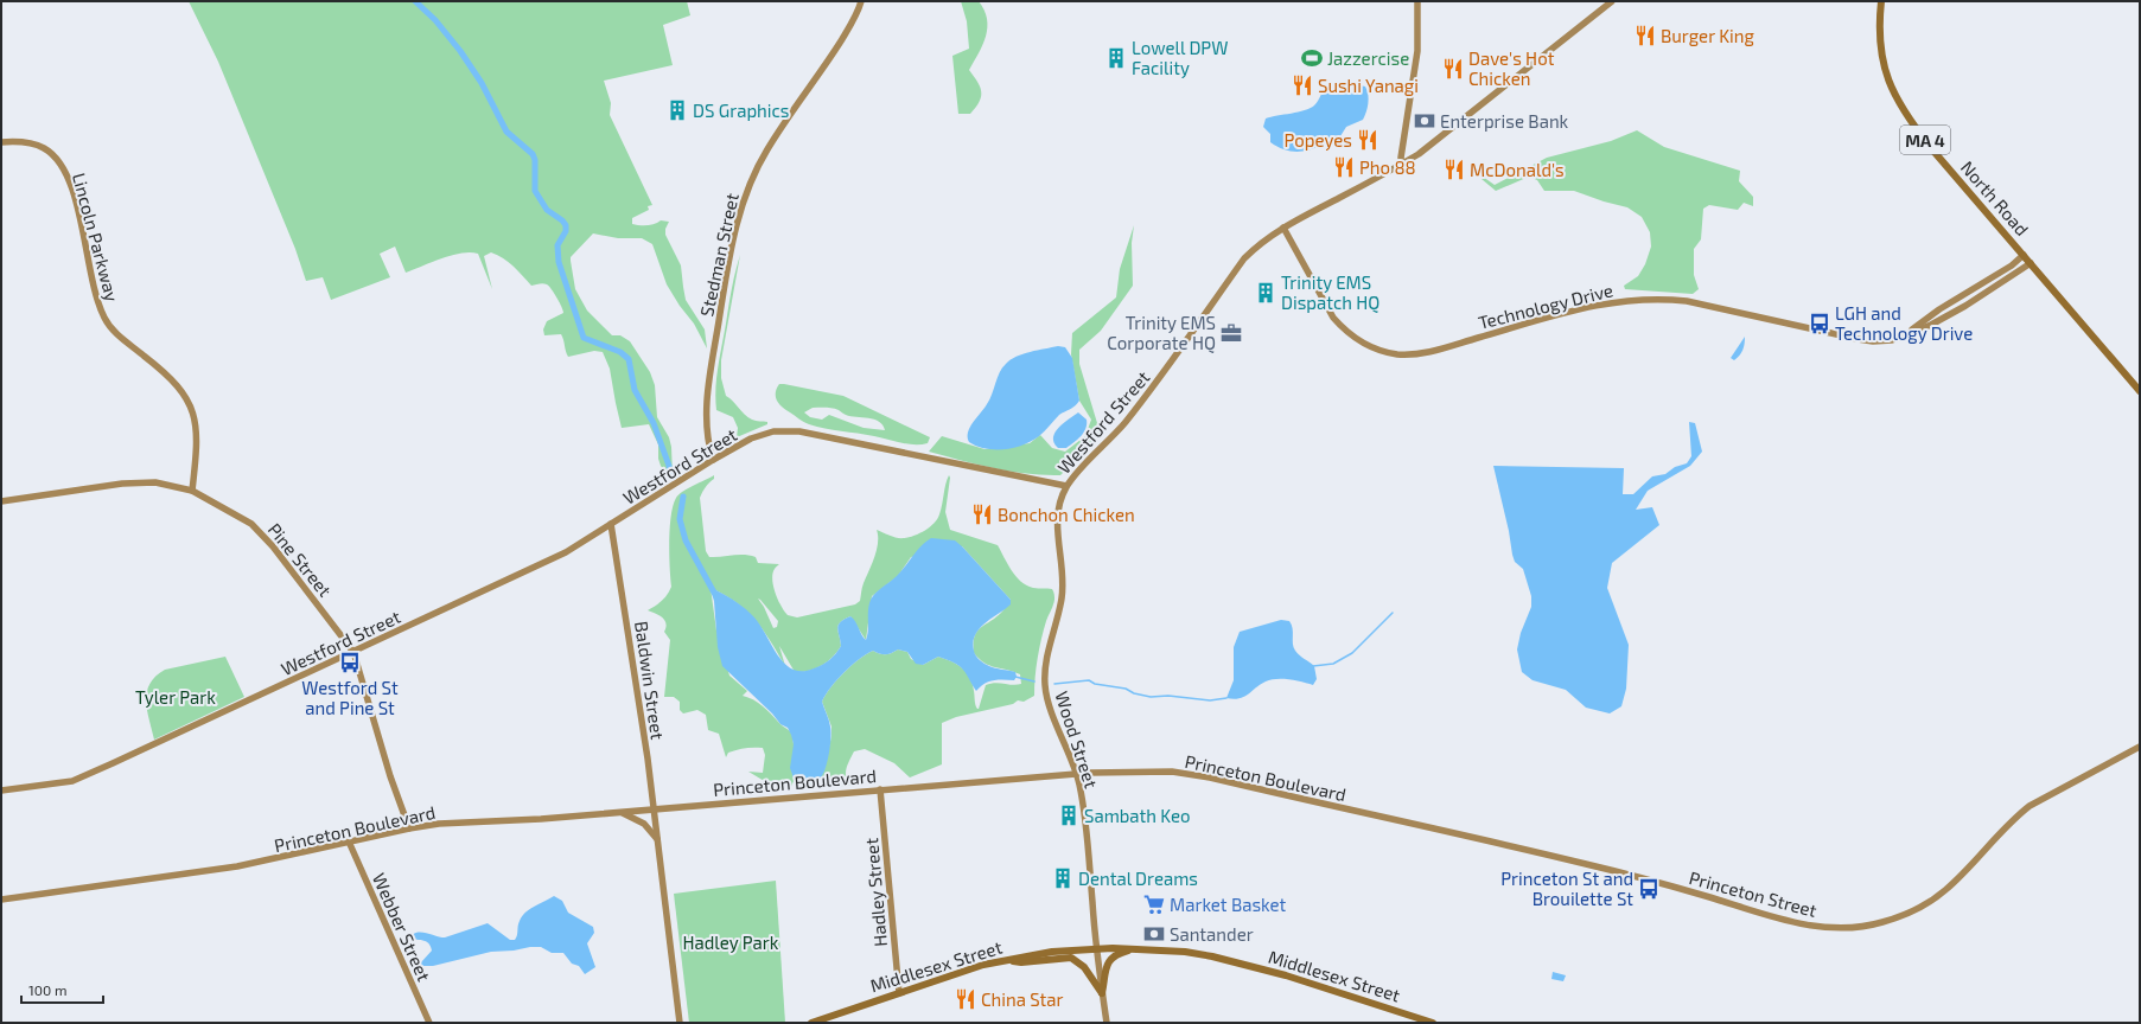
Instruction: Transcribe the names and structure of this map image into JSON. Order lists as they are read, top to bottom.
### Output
{
  "streets": {
    "main road": [
      "MA 4",
      "North Road",
      "Lincoln Parkway",
      "Stedman Street",
      "Technology Drive",
      "Westford Street",
      "Pine Street",
      "Baldwin Street",
      "Wood Street",
      "Princeton Boulevard",
      "Hadley Street",
      "Princeton Street",
      "Webber Street",
      "Middlesex Street"
    ]
  },
  "crossings": [
    ["North Road", "Technology Drive"],
    ["Lincoln Parkway", "Pine Street"],
    ["Stedman Street", "Westford Street"],
    ["Technology Drive", "Westford Street"],
    ["Westford Street", "Pine Street"],
    ["Westford Street", "Baldwin Street"],
    ["Westford Street", "Wood Street"],
    ["Pine Street", "Princeton Boulevard"],
    ["Baldwin Street", "Princeton Boulevard"],
    ["Wood Street", "Princeton Boulevard"],
    ["Wood Street", "Middlesex Street"],
    ["Princeton Boulevard", "Hadley Street"],
    ["Princeton Boulevard", "Princeton Street"],
    ["Princeton Boulevard", "Webber Street"],
    ["Hadley Street", "Middlesex Street"]
  ],
  "parks": ["Tyler Park", "Hadley Park"],
  "places": {
    "restaurant": [
      "Burger King",
      "Dave's Hot Chicken",
      "Sushi Yanagi",
      "Popeyes",
      "Pho 88",
      "McDonald's",
      "Bonchon Chicken",
      "China Star"
    ],
    "building": [
      "Lowell DPW Facility",
      "DS Graphics",
      "Trinity EMS Dispatch HQ",
      "Sambath Keo",
      "Dental Dreams"
    ],
    "sports": ["Jazzercise"],
    "bank": ["Enterprise Bank", "Santander"],
    "bus stop": ["LGH and Technology Drive", "Westford St and Pine St", "Princeton St and Brouilette St"],
    "office": ["Trinity EMS Corporate HQ"],
    "supermarket": ["Market Basket"]
  },
  "scale_bar": "100 m"
}
